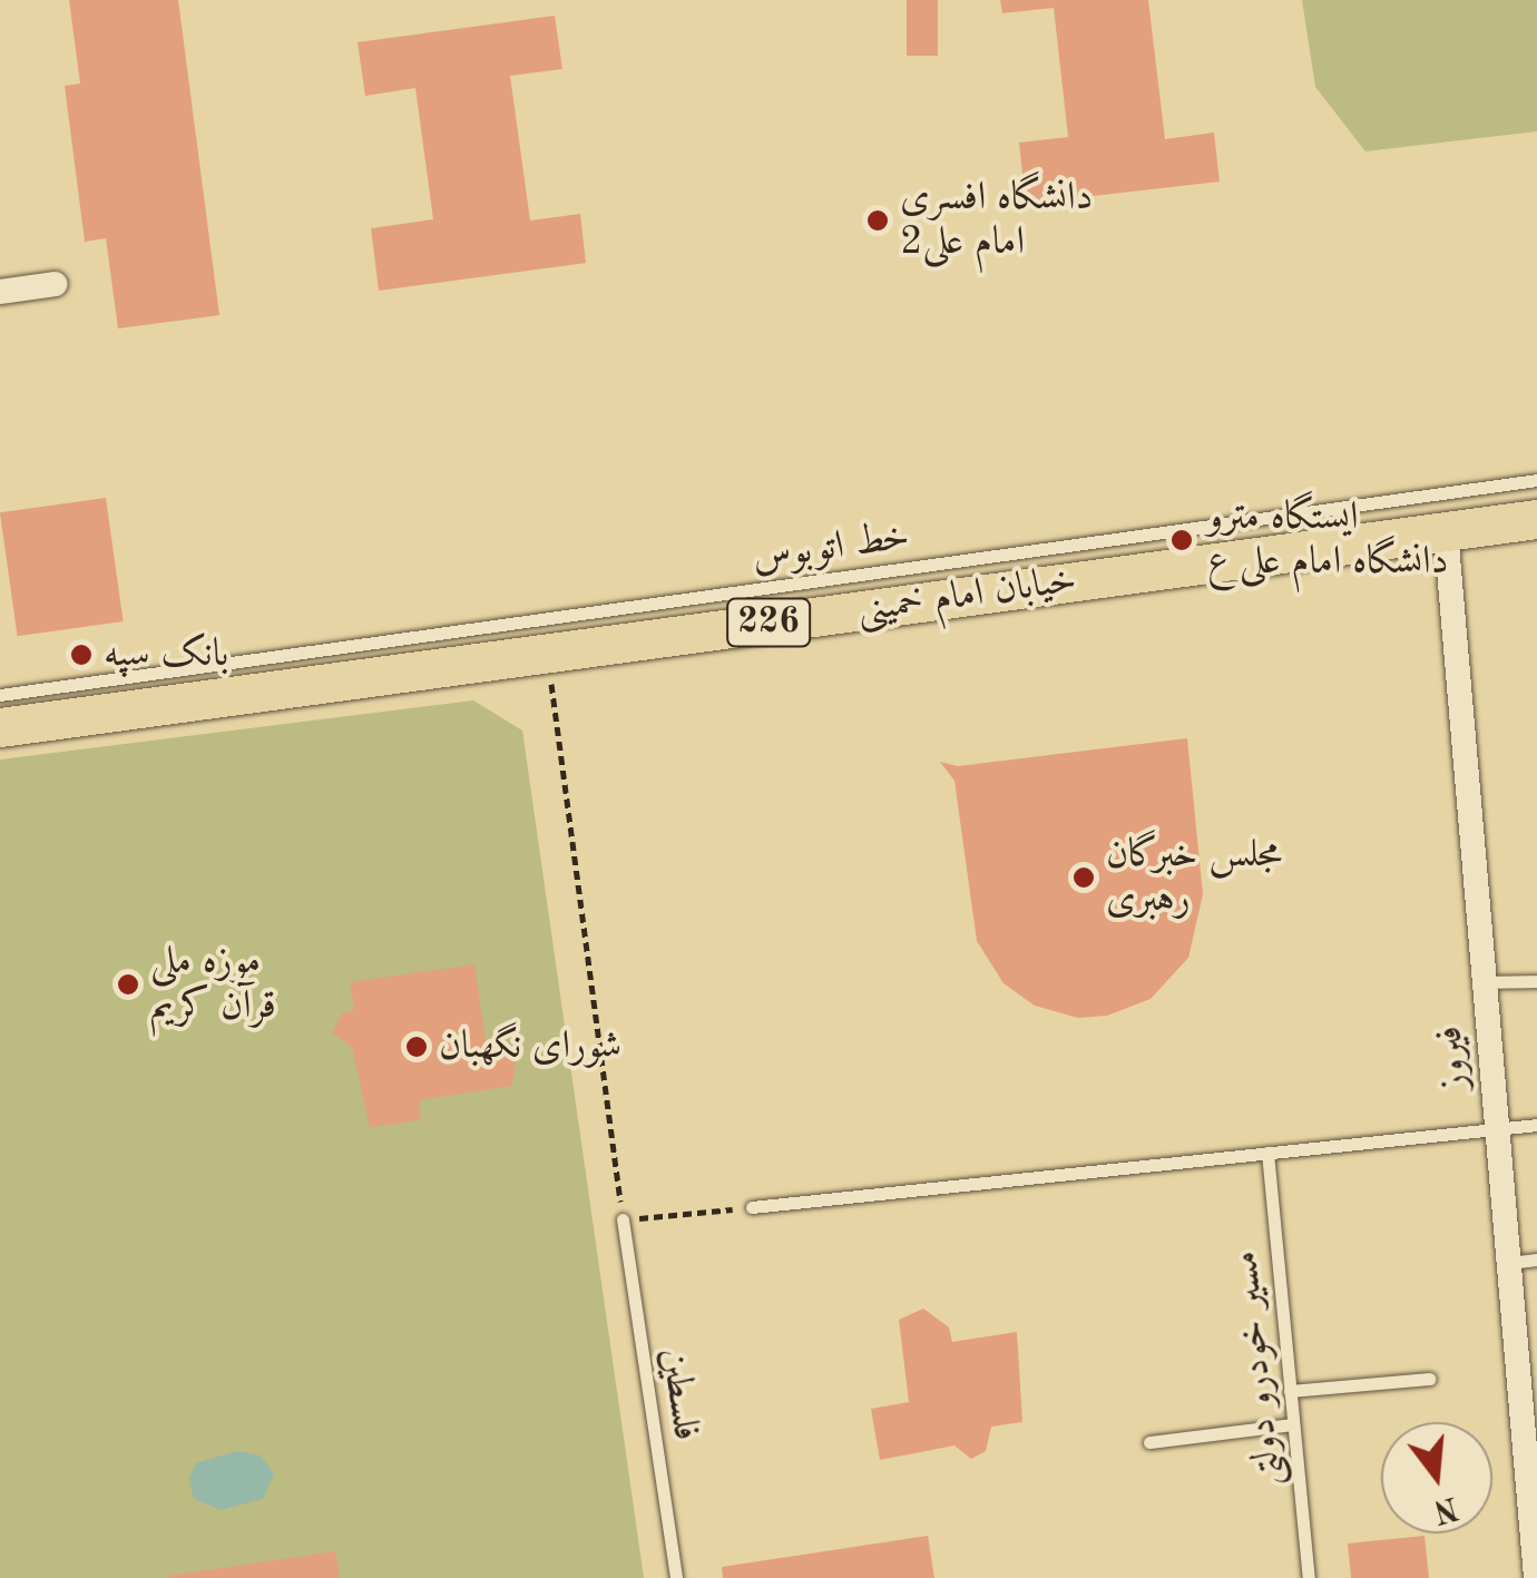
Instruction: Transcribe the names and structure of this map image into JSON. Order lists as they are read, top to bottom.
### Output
{
  "streets": {
    "main road": ["خیابان امام خمینی", "226"],
    "street": ["فیروز"],
    "lane": ["خط اتوبوس", "مسیر خودرو دولتی", "فلسطین"]
  },
  "crossings": [
    ["خیابان امام خمینی", "فیروز"]
  ],
  "places": [
    "دانشگاه افسری امام علی2",
    "ایستگاه مترو دانشگاه امام علی ع",
    "بانک سپه",
    "مجلس خبرگان رهبری",
    "موزه ملی قرآن کریم",
    "شورای نگهبان"
  ],
  "north": "bottom"
}
